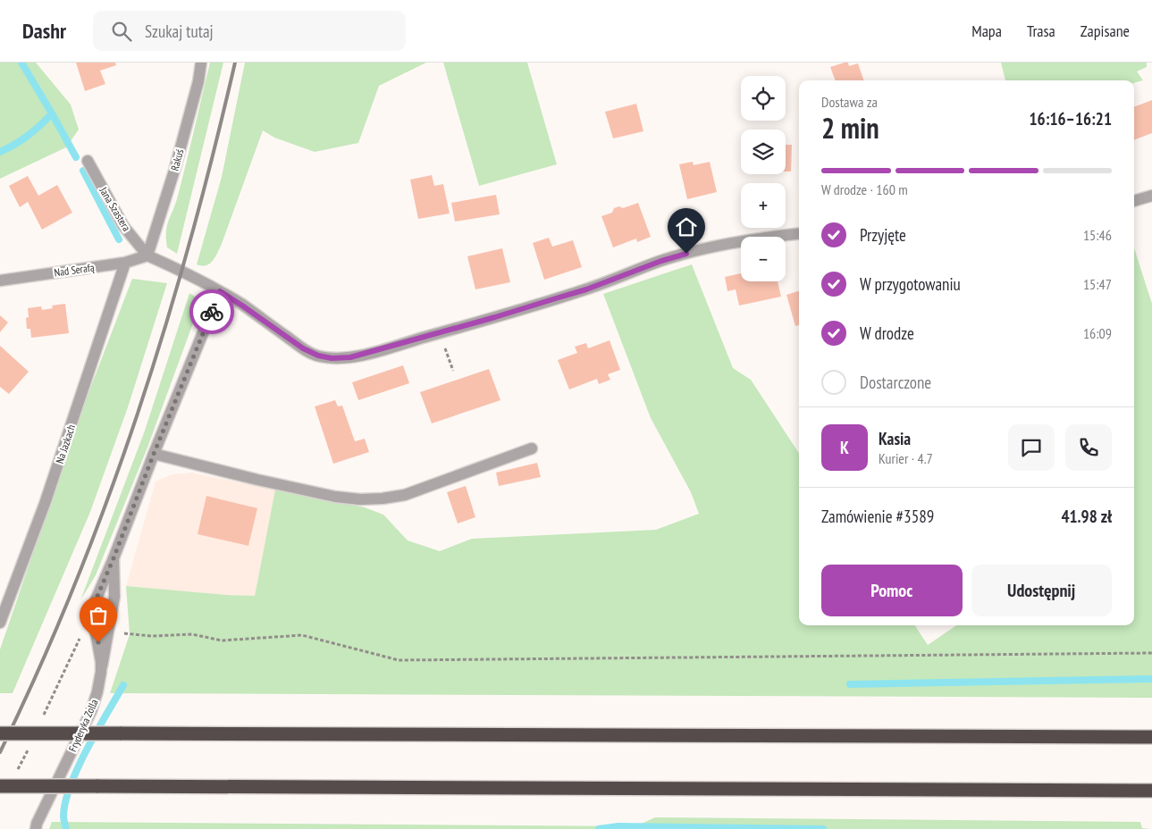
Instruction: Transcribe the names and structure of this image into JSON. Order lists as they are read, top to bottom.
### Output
{
  "streets": {
    "street": [
      "Rakuś",
      "Jana Szastera",
      "Nad Serafą",
      "Na Jazkach",
      "Fryderyka Zolla"
    ]
  },
  "crossings": [
    ["Rakuś", "Jana Szastera"],
    ["Rakuś", "Nad Serafą"],
    ["Jana Szastera", "Nad Serafą"],
    ["Nad Serafą", "Na Jazkach"]
  ],
  "page": {
    "header": "Dashr",
    "search": "Szukaj tutaj",
    "nav": ["Mapa", "Trasa", "Zapisane"],
    "map_buttons": ["+", "−"],
    "heading": ["2 min", "Dostawa za", "16:16–16:21"],
    "panel": [
      "Kasia",
      "Kurier · 4.7",
      "Zamówienie #3589",
      "41.98 zł"
    ],
    "bar": "W drodze · 160 m",
    "list": [
      ["Przyjęte", "15:46"],
      ["W przygotowaniu", "15:47"],
      ["W drodze", "16:09"],
      "Dostarczone"
    ],
    "round": "K",
    "buttons": ["Pomoc", "Udostępnij"]
  }
}
